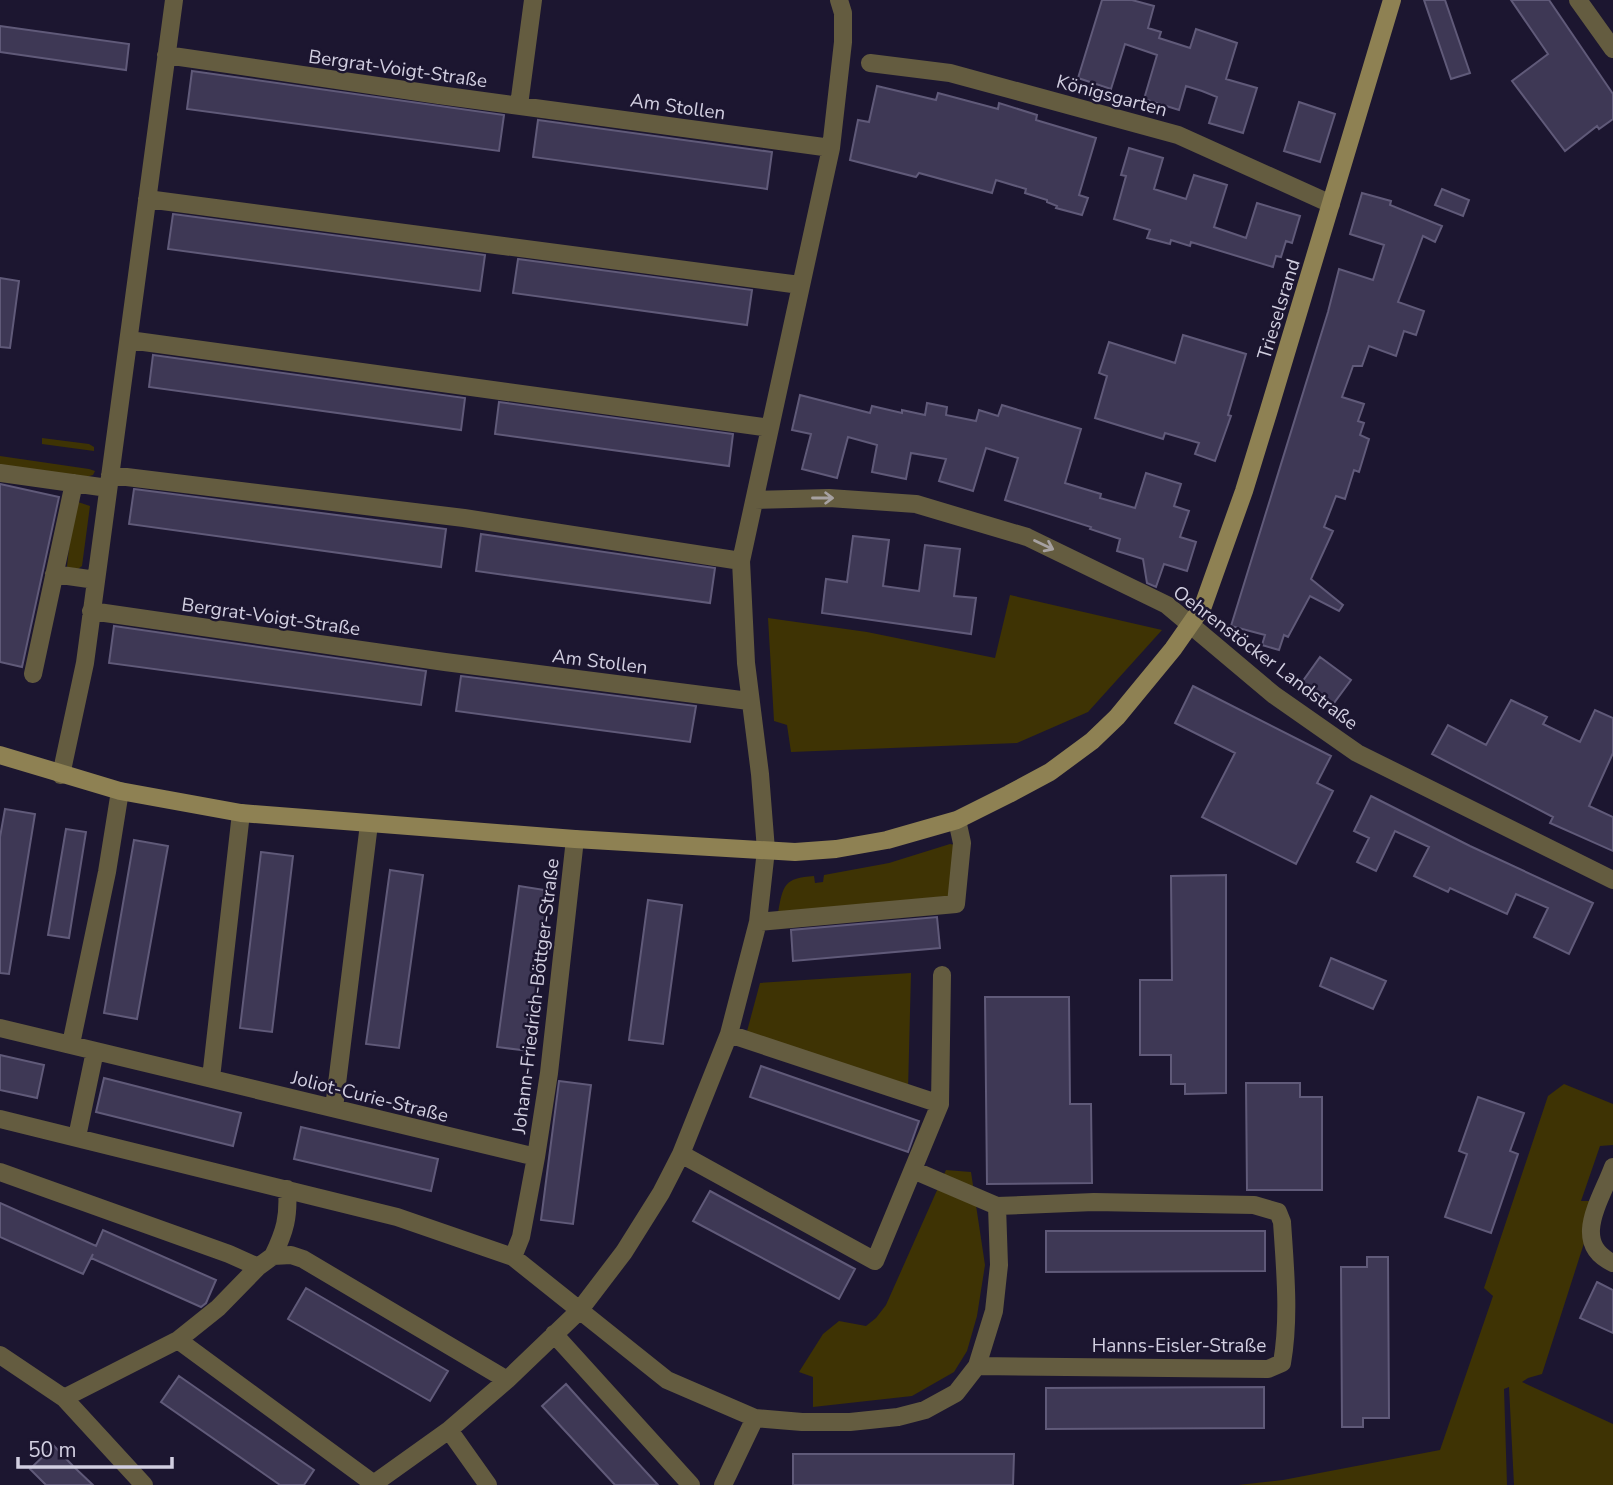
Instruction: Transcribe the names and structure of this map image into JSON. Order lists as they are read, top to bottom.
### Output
{
  "streets": {
    "street": [
      "Bergrat-Voigt-Straße",
      "Königsgarten",
      "Am Stollen",
      "Trieselsrand",
      "Oehrenstöcker Landstraße",
      "Johann-Friedrich-Böttger-Straße",
      "Joliot-Curie-Straße",
      "Hanns-Eisler-Straße"
    ]
  },
  "crossings": [
    ["Bergrat-Voigt-Straße", "Am Stollen"],
    ["Königsgarten", "Trieselsrand"],
    ["Trieselsrand", "Oehrenstöcker Landstraße"],
    ["Trieselsrand", "Johann-Friedrich-Böttger-Straße"],
    ["Oehrenstöcker Landstraße", "Johann-Friedrich-Böttger-Straße"],
    ["Johann-Friedrich-Böttger-Straße", "Joliot-Curie-Straße"]
  ],
  "one_way": ["Oehrenstöcker Landstraße"],
  "scale_bar": "50 m"
}
